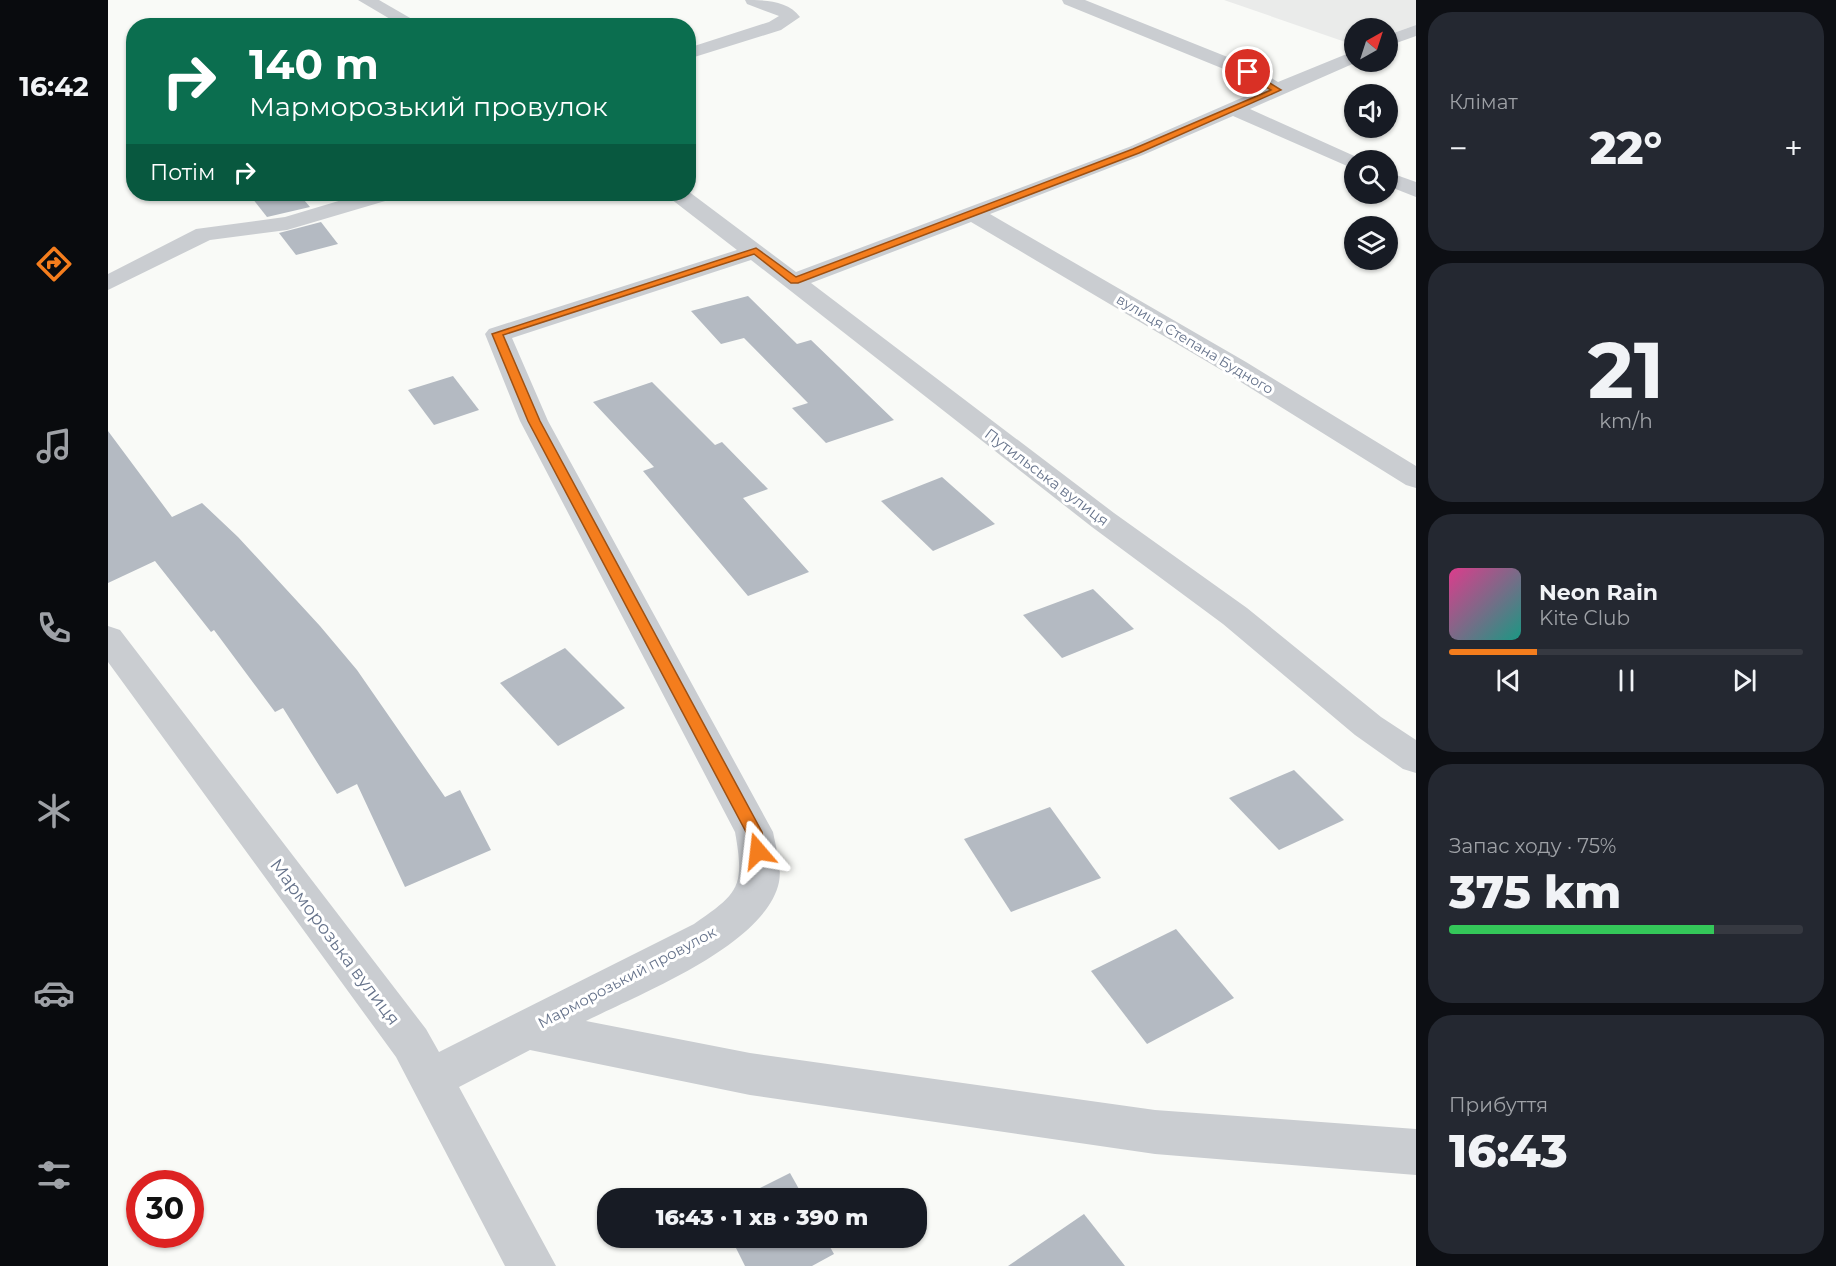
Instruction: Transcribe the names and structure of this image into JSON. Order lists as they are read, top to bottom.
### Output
{
  "streets": {
    "street": [
      "вулиця Степана Будного",
      "Путильська вулиця",
      "Марморозька вулиця",
      "Марморозький провулок"
    ]
  },
  "crossings": [
    ["Путильська вулиця", "Марморозький провулок"],
    ["Марморозька вулиця", "Марморозький провулок"]
  ],
  "north": "top right",
  "page": {
    "tabs": "16:42",
    "tile": [
      "Клімат",
      ["21", "km/h"],
      ["Запас ходу · 75%", "375 km"],
      ["Прибуття", "16:43"]
    ],
    "turn": ["140 m", "Марморозький провулок"],
    "heat": ["−", "22°", "+"],
    "then": "Потім",
    "song": ["Neon Rain", "Kite Club"],
    "limit": "30",
    "trip": "16:43 · 1 хв · 390 m"
  }
}
